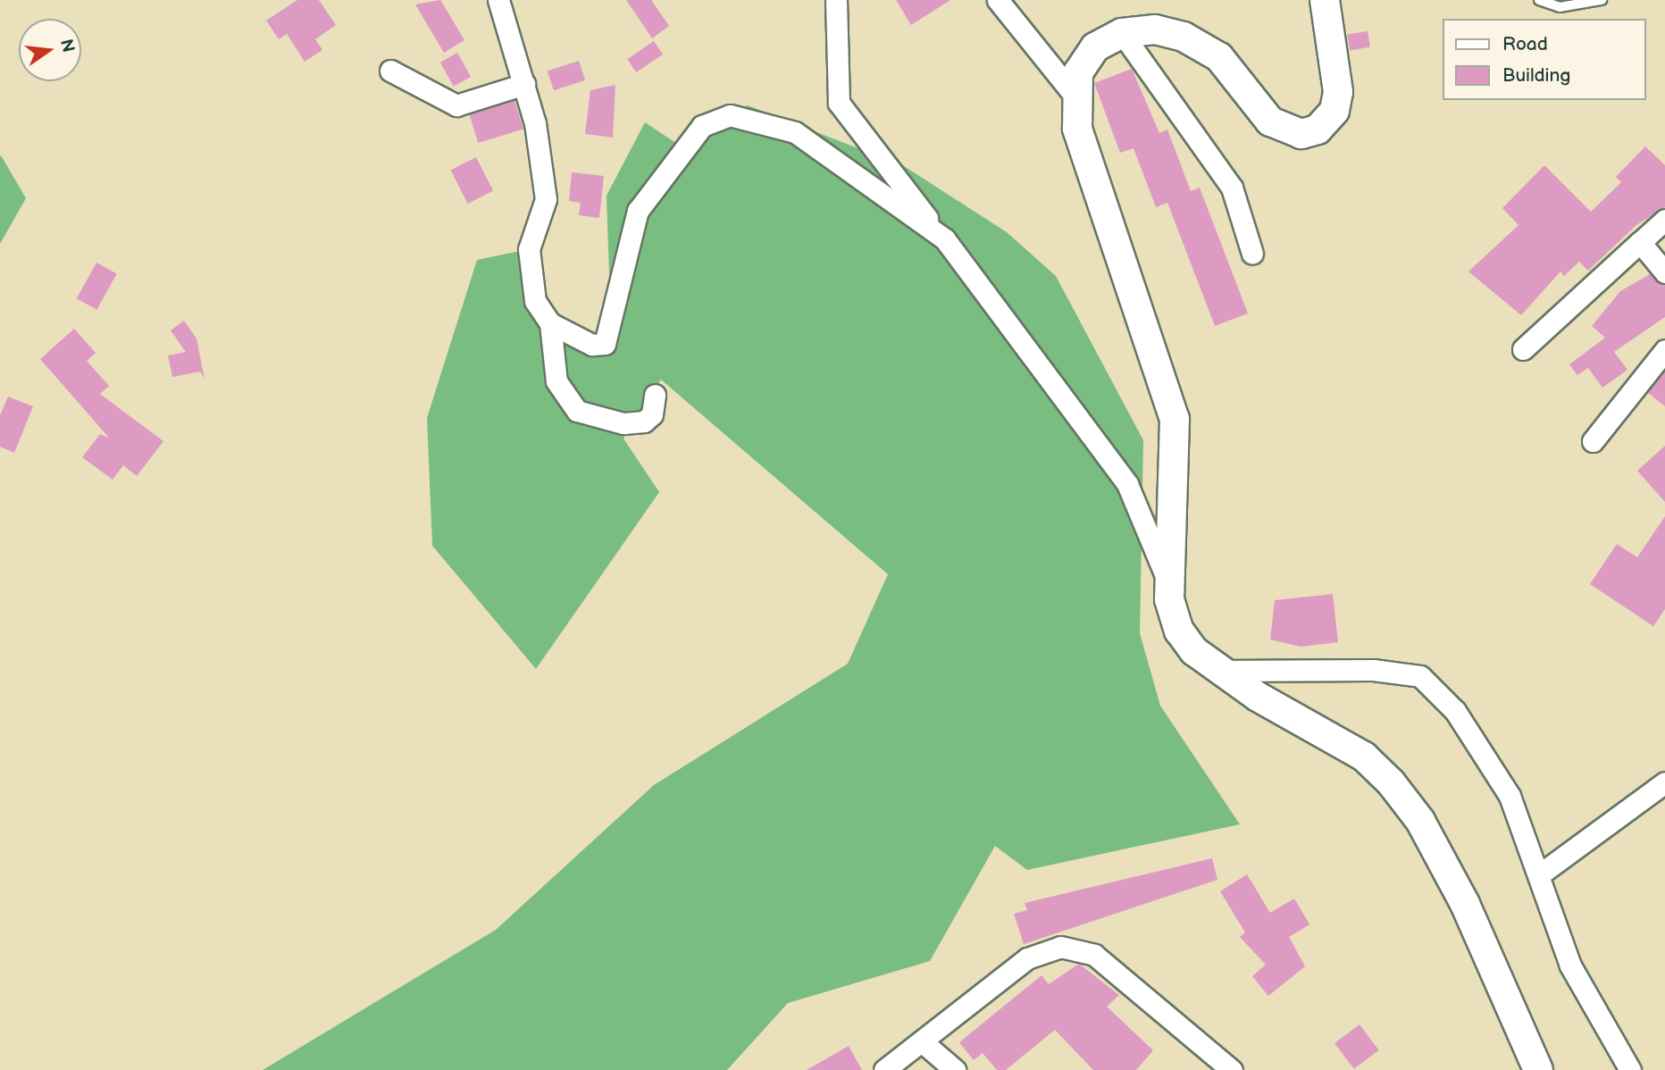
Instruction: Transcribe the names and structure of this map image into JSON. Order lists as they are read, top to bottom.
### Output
{
  "legend": ["Road", "Building"],
  "north": "right"
}
